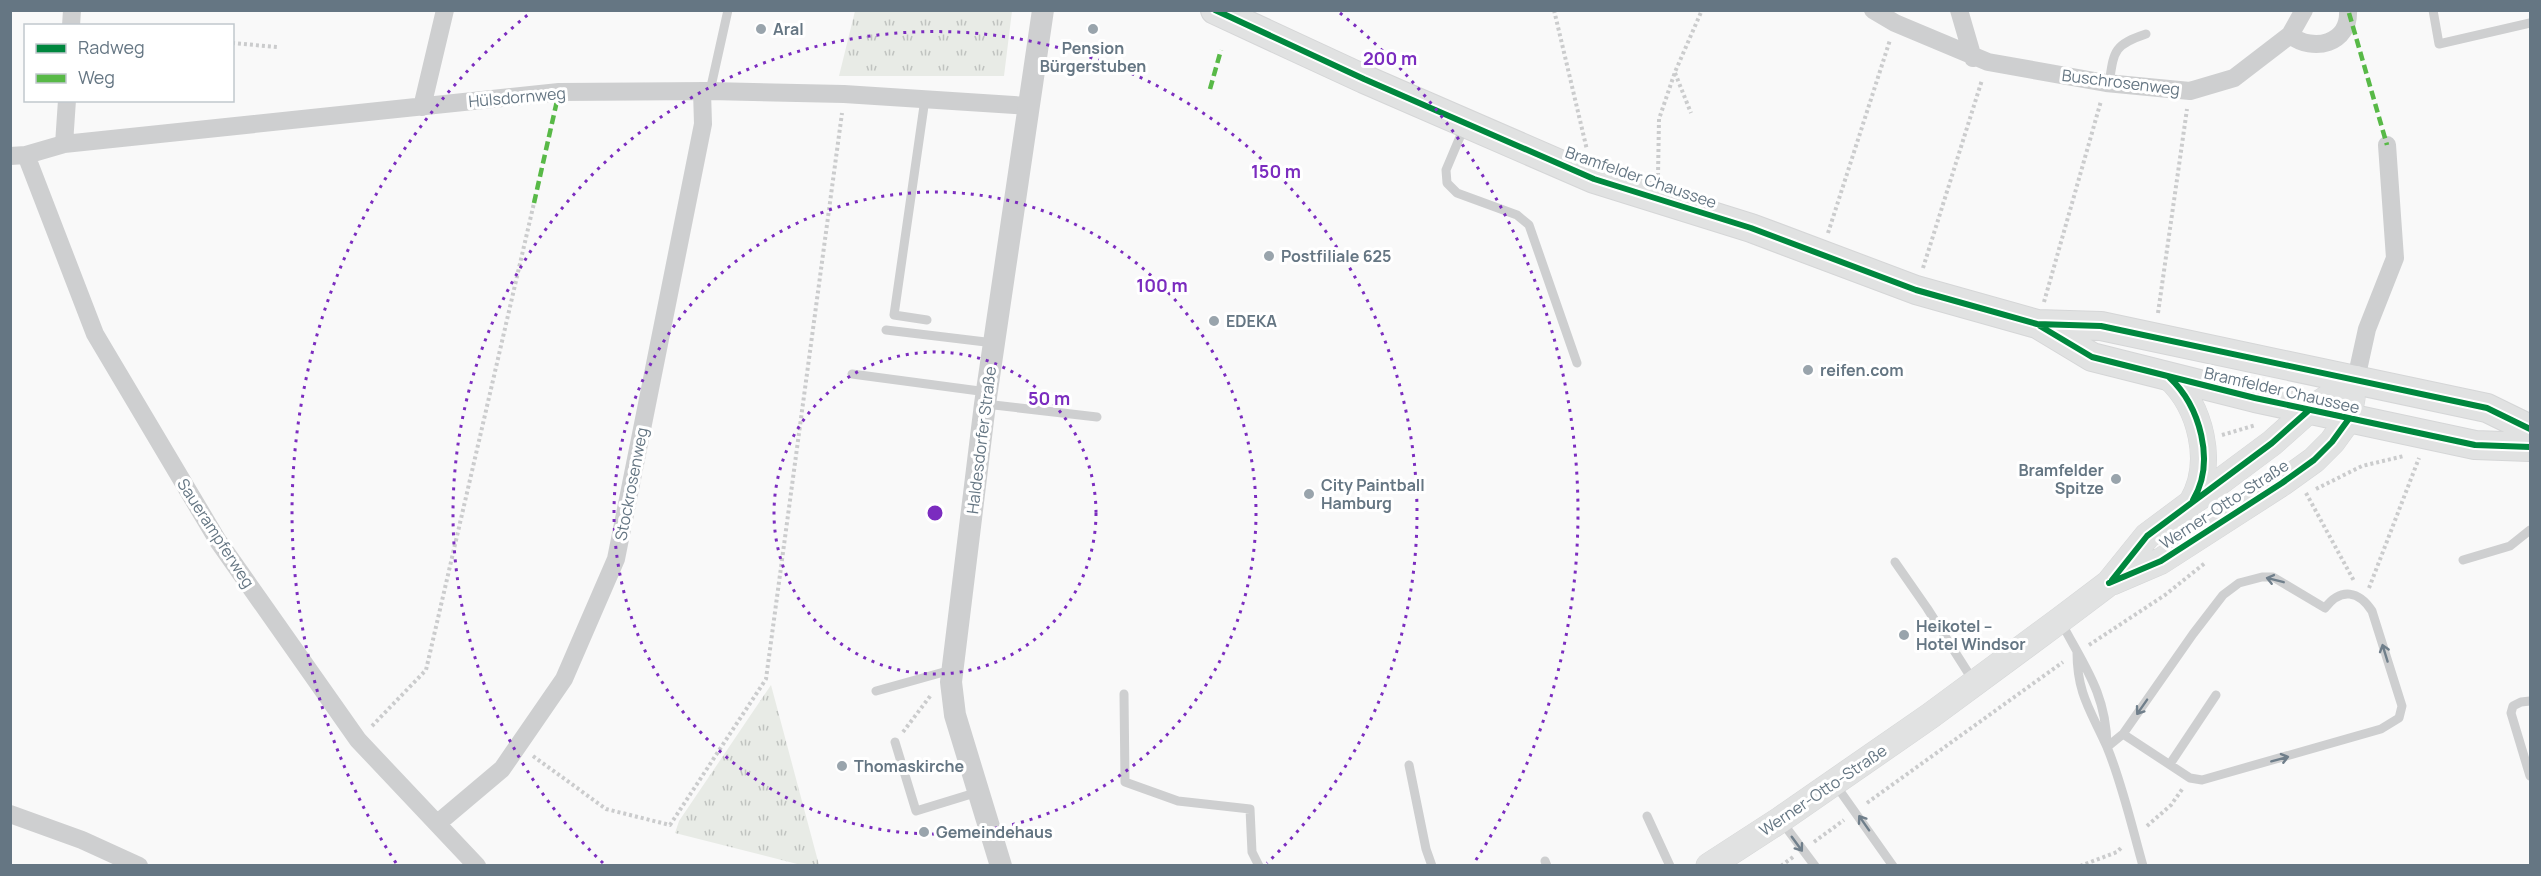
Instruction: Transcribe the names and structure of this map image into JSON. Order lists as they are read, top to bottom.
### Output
{
  "streets": {
    "main road": ["Bramfelder Chaussee", "Werner-Otto-Straße"],
    "street": [
      "Buschrosenweg",
      "Hülsdornweg",
      "Haldesdorfer Straße",
      "Stockrosenweg",
      "Sauerampferweg"
    ]
  },
  "crossings": [
    ["Hülsdornweg", "Haldesdorfer Straße"],
    ["Hülsdornweg", "Stockrosenweg"],
    ["Hülsdornweg", "Sauerampferweg"],
    ["Bramfelder Chaussee", "Werner-Otto-Straße"],
    ["Stockrosenweg", "Sauerampferweg"]
  ],
  "places": [
    "Aral",
    "Pension Bürgerstuben",
    "Postfiliale 625",
    "EDEKA",
    "reifen.com",
    "Bramfelder Spitze",
    "City Paintball Hamburg",
    "Heikotel – Hotel Windsor",
    "Thomaskirche",
    "Gemeindehaus"
  ],
  "legend": ["Radweg", "Weg"],
  "rings": [
    "200 m",
    "150 m",
    "100 m",
    "50 m"
  ]
}
